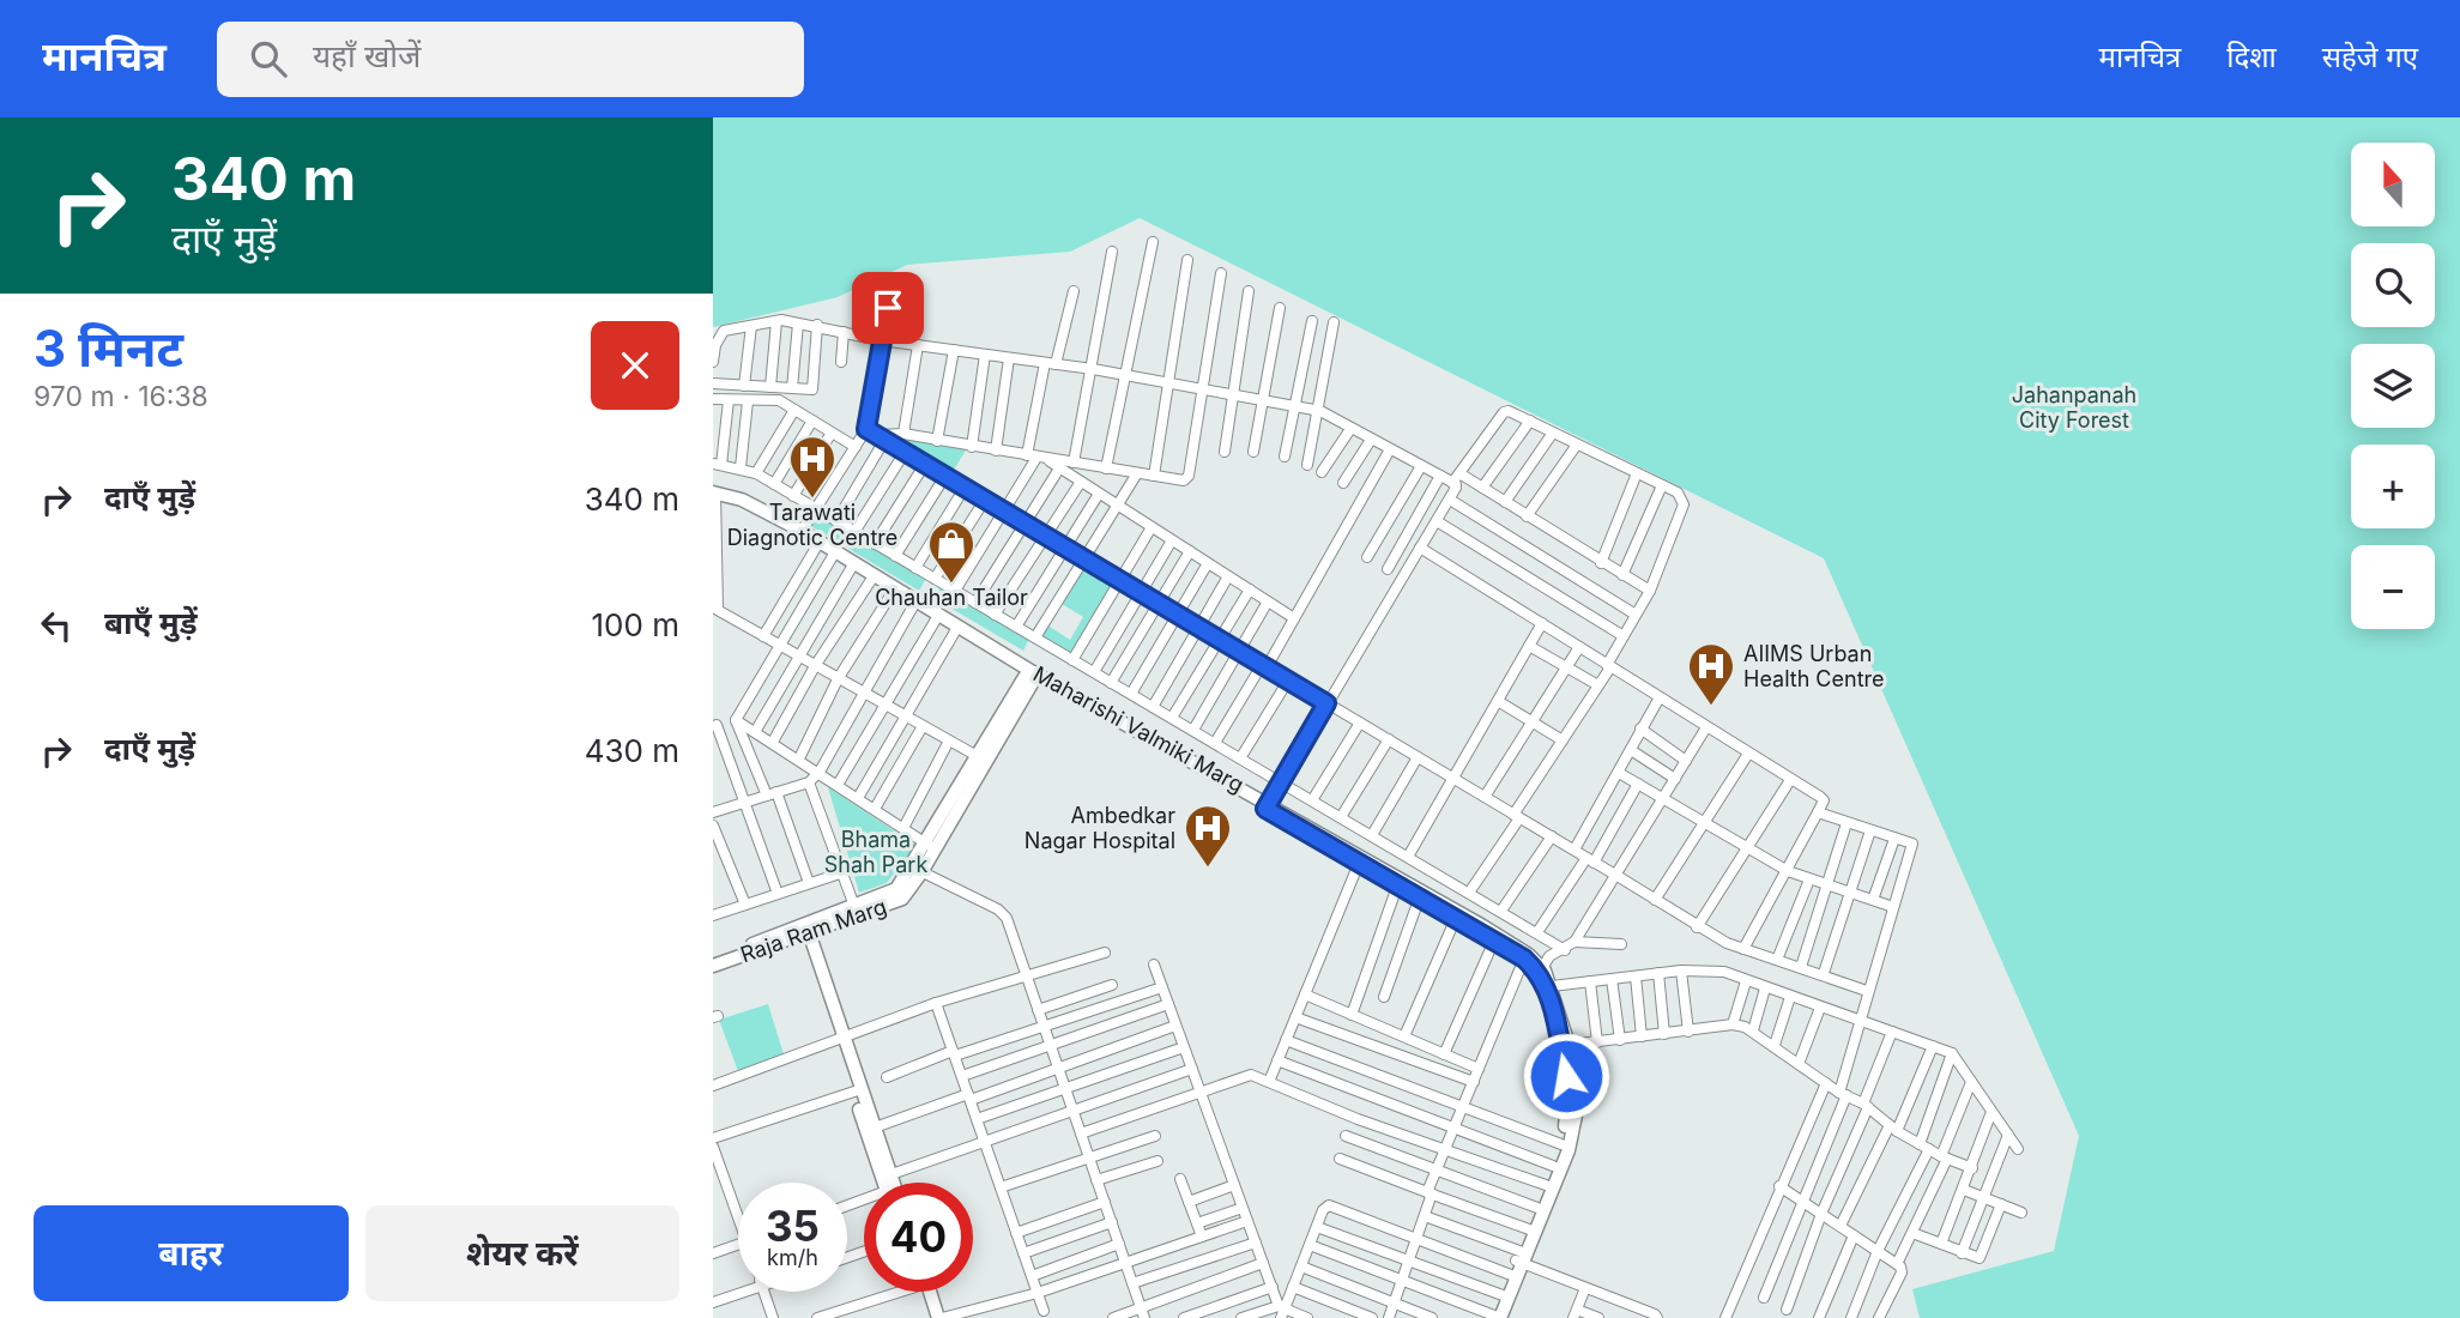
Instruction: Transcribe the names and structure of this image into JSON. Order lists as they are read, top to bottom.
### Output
{
  "streets": {
    "street": ["Maharishi Valmiki Marg", "Raja Ram Marg"]
  },
  "crossings": [
    ["Maharishi Valmiki Marg", "Raja Ram Marg"]
  ],
  "parks": ["Jahanpanah City Forest", "Bhama Shah Park"],
  "places": {
    "hospital": ["Tarawati Diagnotic Centre", "AIIMS Urban Health Centre", "Ambedkar Nagar Hospital"],
    "shop": ["Chauhan Tailor"]
  },
  "north": "top",
  "page": {
    "header": "मानचित्र",
    "search": "यहाँ खोजें",
    "nav": ["मानचित्र", "दिशा", "सहेजे गए"],
    "turn": ["340 m", "दाएँ मुड़ें"],
    "map_buttons": ["+", "−"],
    "heading": ["3 मिनट", "970 m · 16:38"],
    "list": [
      {
        "name": "दाएँ मुड़ें",
        "value": "340 m"
      },
      {
        "name": "बाएँ मुड़ें",
        "value": "100 m"
      },
      {
        "name": "दाएँ मुड़ें",
        "value": "430 m"
      }
    ],
    "speed": "35 km/h",
    "limit": "40",
    "buttons": ["बाहर", "शेयर करें"]
  }
}
